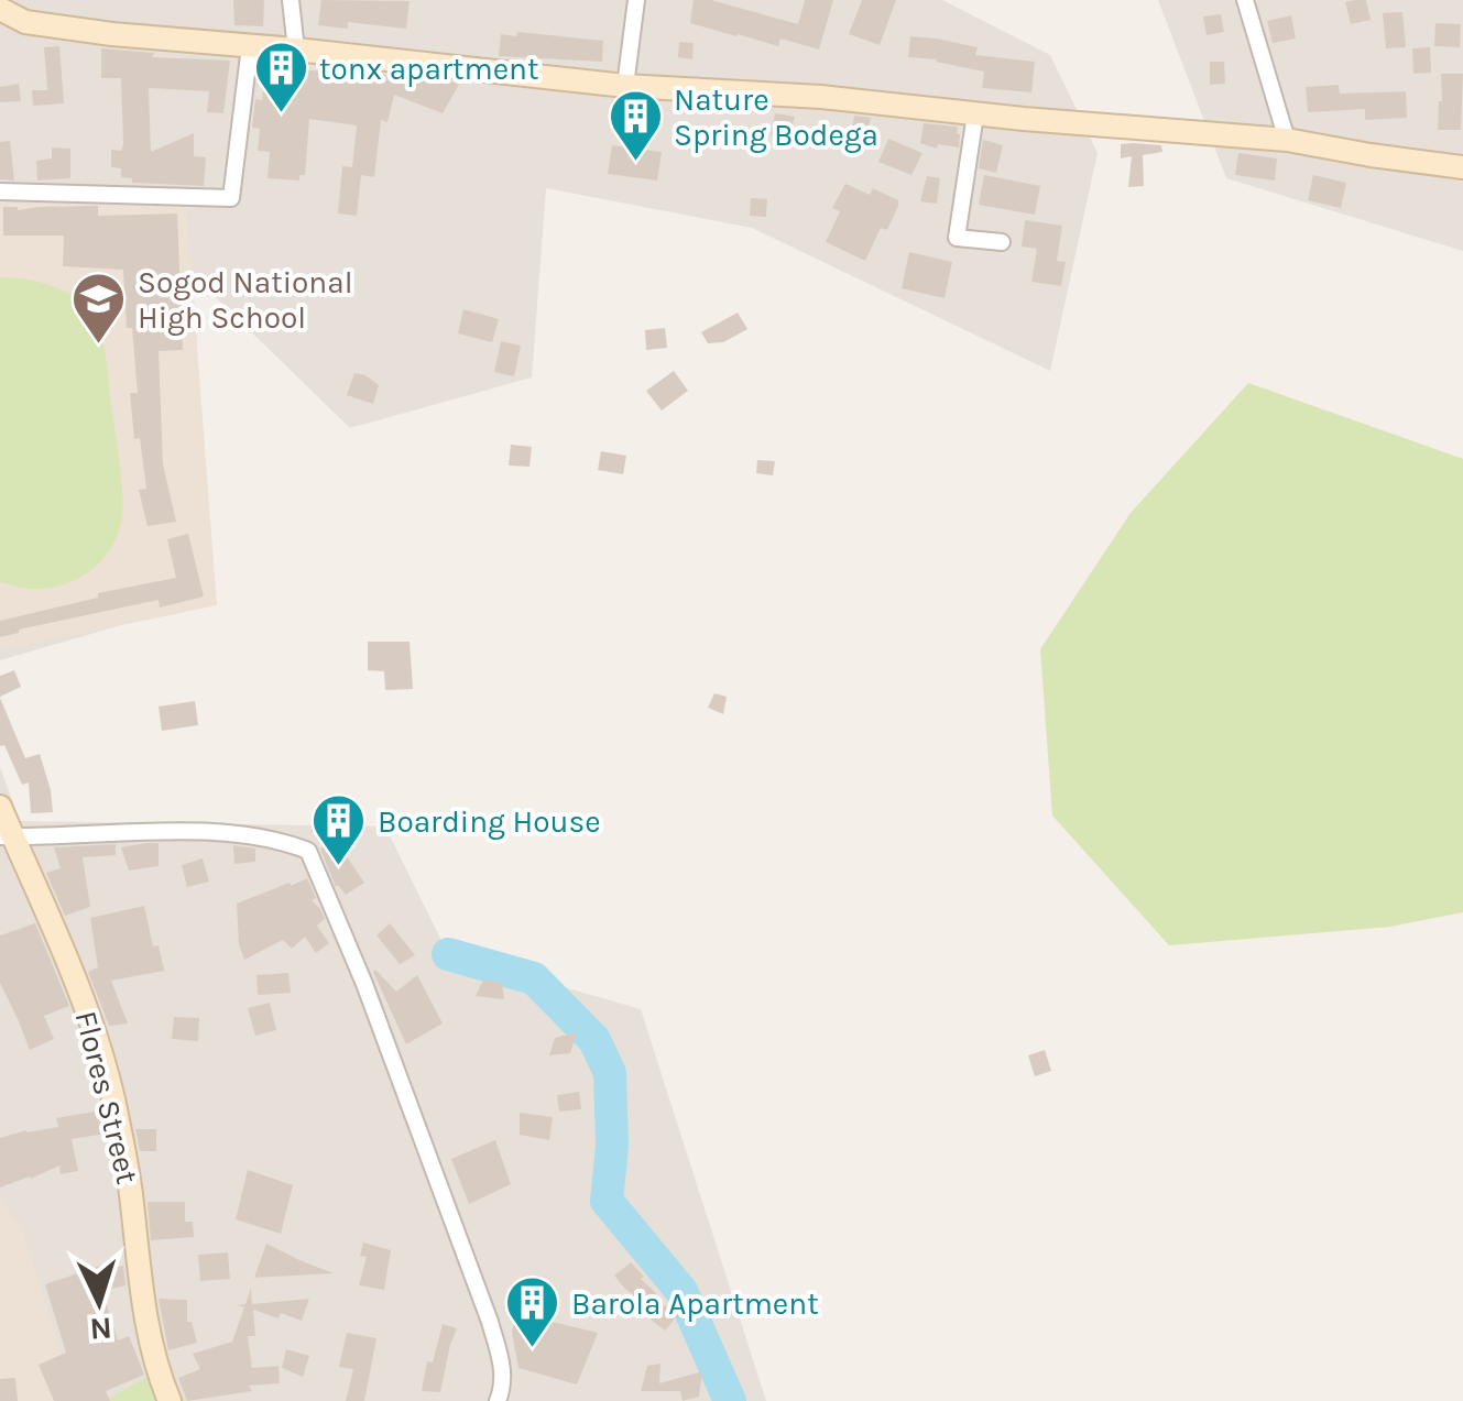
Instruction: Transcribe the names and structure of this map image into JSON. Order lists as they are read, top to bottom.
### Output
{
  "streets": {
    "street": ["Flores Street"]
  },
  "places": {
    "building": [
      "tonx apartment",
      "Nature Spring Bodega",
      "Boarding House",
      "Barola Apartment"
    ],
    "school or university": ["Sogod National High School"]
  },
  "north": "bottom"
}
